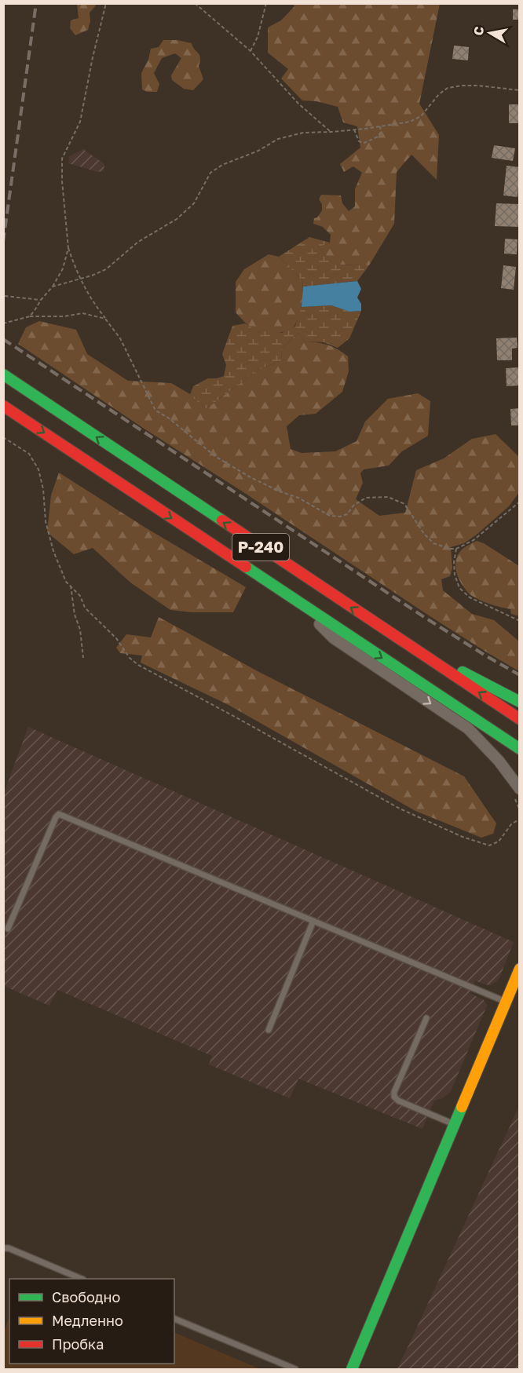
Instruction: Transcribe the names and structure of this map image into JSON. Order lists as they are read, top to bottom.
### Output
{
  "streets": {
    "main road": ["Р-240"]
  },
  "legend": ["Свободно", "Медленно", "Пробка"],
  "north": "left"
}
